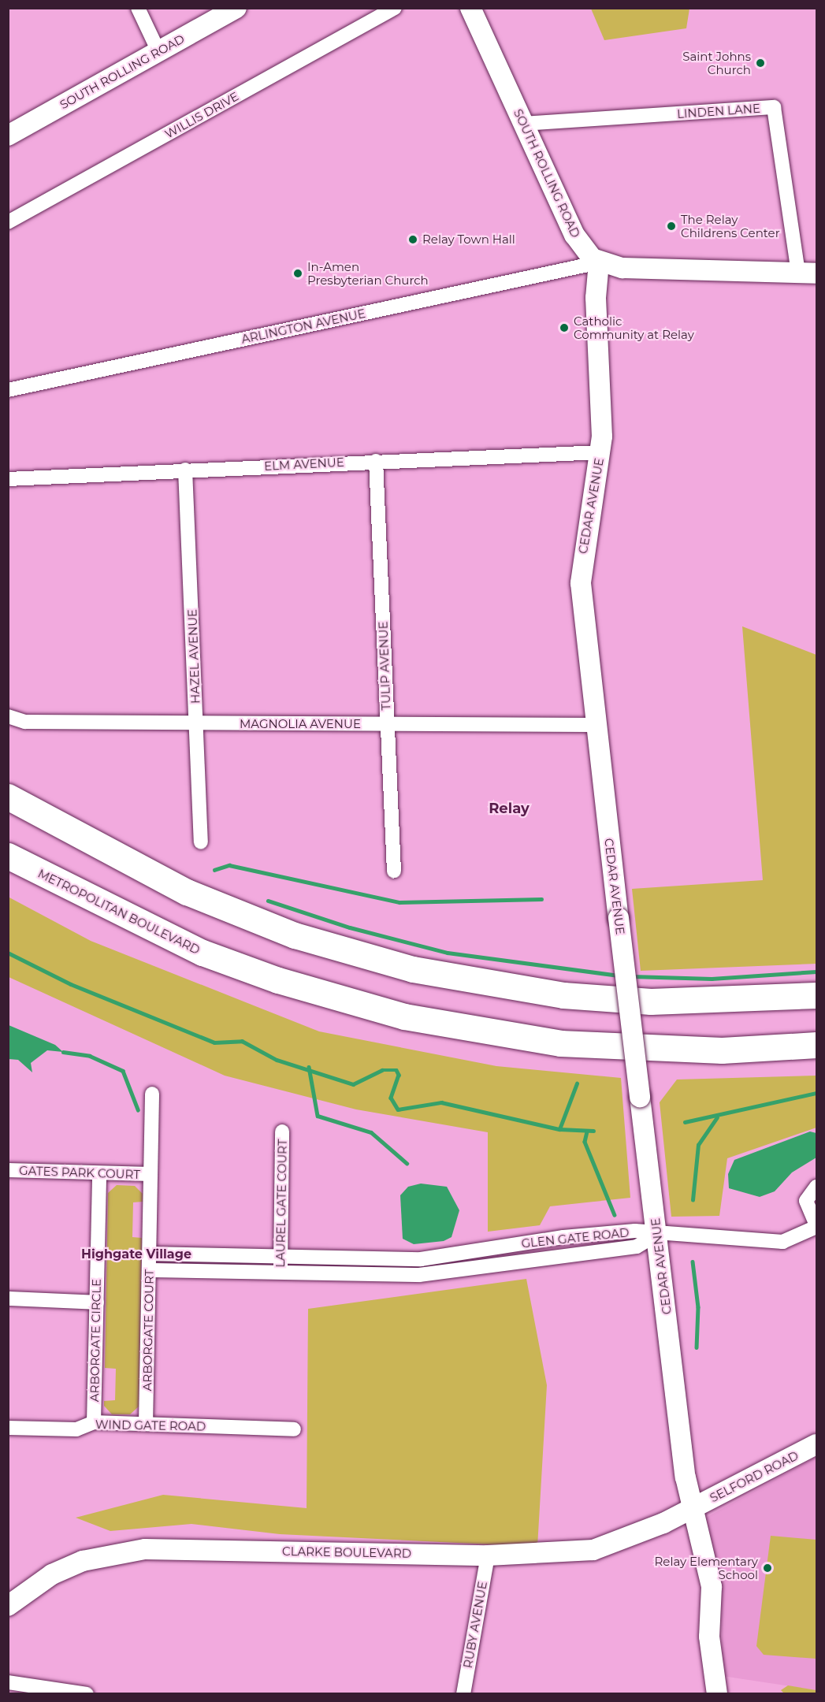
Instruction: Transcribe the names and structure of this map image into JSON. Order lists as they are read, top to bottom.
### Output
{
  "streets": {
    "highway": ["METROPOLITAN BOULEVARD"],
    "street": [
      "SOUTH ROLLING ROAD",
      "LINDEN LANE",
      "WILLIS DRIVE",
      "ARLINGTON AVENUE",
      "ELM AVENUE",
      "CEDAR AVENUE",
      "HAZEL AVENUE",
      "TULIP AVENUE",
      "MAGNOLIA AVENUE",
      "GATES PARK COURT",
      "LAUREL GATE COURT",
      "GLEN GATE ROAD",
      "ARBORGATE COURT",
      "ARBORGATE CIRCLE",
      "WIND GATE ROAD",
      "SELFORD ROAD",
      "CLARKE BOULEVARD",
      "RUBY AVENUE"
    ]
  },
  "crossings": [
    ["SOUTH ROLLING ROAD", "LINDEN LANE"],
    ["SOUTH ROLLING ROAD", "ARLINGTON AVENUE"],
    ["SOUTH ROLLING ROAD", "CEDAR AVENUE"],
    ["ARLINGTON AVENUE", "CEDAR AVENUE"],
    ["ELM AVENUE", "CEDAR AVENUE"],
    ["ELM AVENUE", "HAZEL AVENUE"],
    ["ELM AVENUE", "TULIP AVENUE"],
    ["CEDAR AVENUE", "MAGNOLIA AVENUE"],
    ["CEDAR AVENUE", "GLEN GATE ROAD"],
    ["CEDAR AVENUE", "SELFORD ROAD"],
    ["CEDAR AVENUE", "CLARKE BOULEVARD"],
    ["HAZEL AVENUE", "MAGNOLIA AVENUE"],
    ["TULIP AVENUE", "MAGNOLIA AVENUE"],
    ["GATES PARK COURT", "ARBORGATE COURT"],
    ["GATES PARK COURT", "ARBORGATE CIRCLE"],
    ["LAUREL GATE COURT", "GLEN GATE ROAD"],
    ["GLEN GATE ROAD", "ARBORGATE COURT"],
    ["ARBORGATE COURT", "WIND GATE ROAD"],
    ["ARBORGATE CIRCLE", "WIND GATE ROAD"],
    ["SELFORD ROAD", "CLARKE BOULEVARD"],
    ["CLARKE BOULEVARD", "RUBY AVENUE"]
  ],
  "districts": ["Relay", "Highgate Village"],
  "places": [
    "Saint Johns Church",
    "The Relay Childrens Center",
    "Relay Town Hall",
    "In-Amen Presbyterian Church",
    "Catholic Community at Relay",
    "Relay Elementary School"
  ]
}
